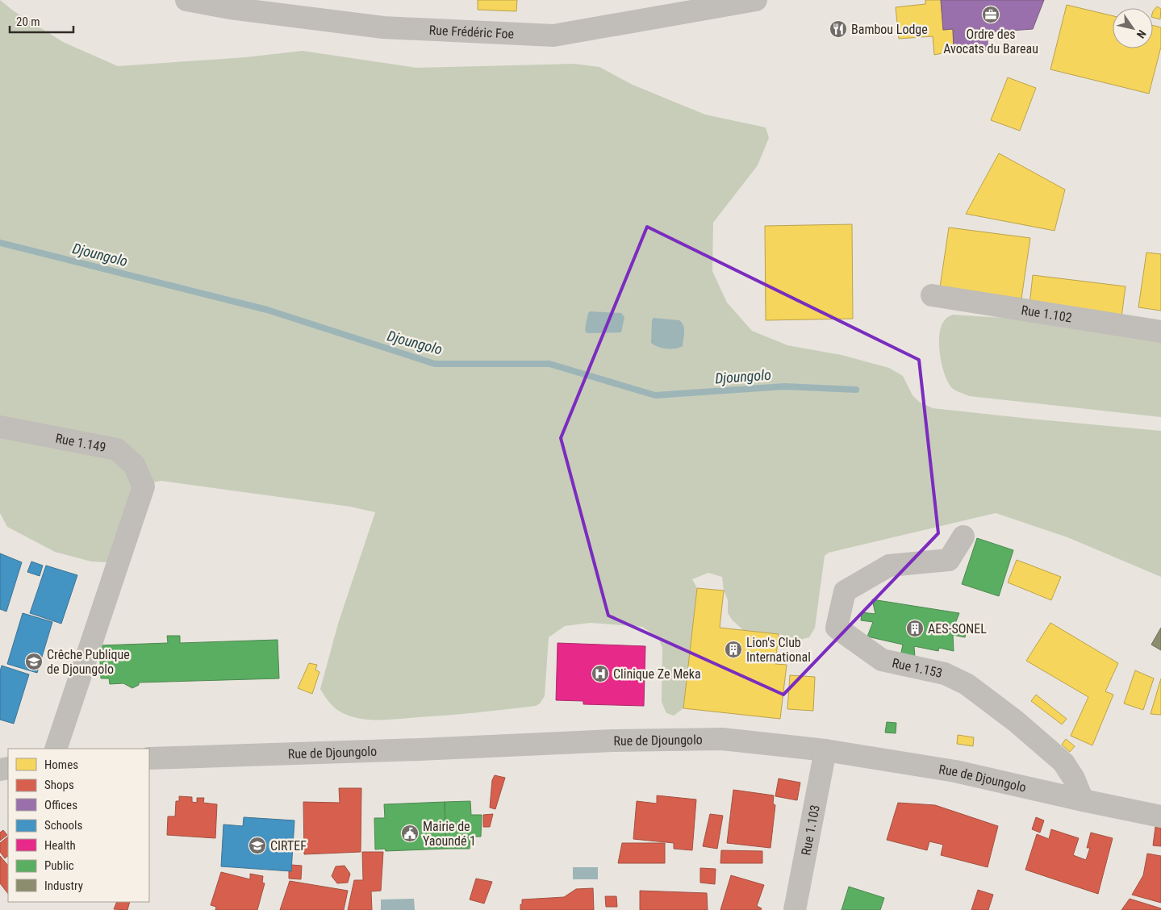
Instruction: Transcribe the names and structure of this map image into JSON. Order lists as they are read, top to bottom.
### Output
{
  "streets": {
    "street": [
      "Rue Frédéric Foe",
      "Rue 1.102",
      "Rue 1.149",
      "Rue 1.153",
      "Rue de Djoungolo",
      "Rue 1.103"
    ]
  },
  "crossings": [
    ["Rue 1.153", "Rue de Djoungolo"],
    ["Rue de Djoungolo", "Rue 1.103"]
  ],
  "water": ["Djoungolo"],
  "places": {
    "office": ["Ordre des Avocats du Bareau"],
    "restaurant": ["Bambou Lodge"],
    "building": ["AES-SONEL", "Lion's Club International"],
    "school or university": ["Crêche Publique de Djoungolo", "CIRTEF"],
    "hospital": ["Clinique Ze Meka"],
    "public building": ["Mairie de Yaoundé 1"]
  },
  "legend": [
    "Homes",
    "Shops",
    "Offices",
    "Schools",
    "Health",
    "Public",
    "Industry"
  ],
  "scale_bar": "20 m",
  "north": "bottom right"
}
